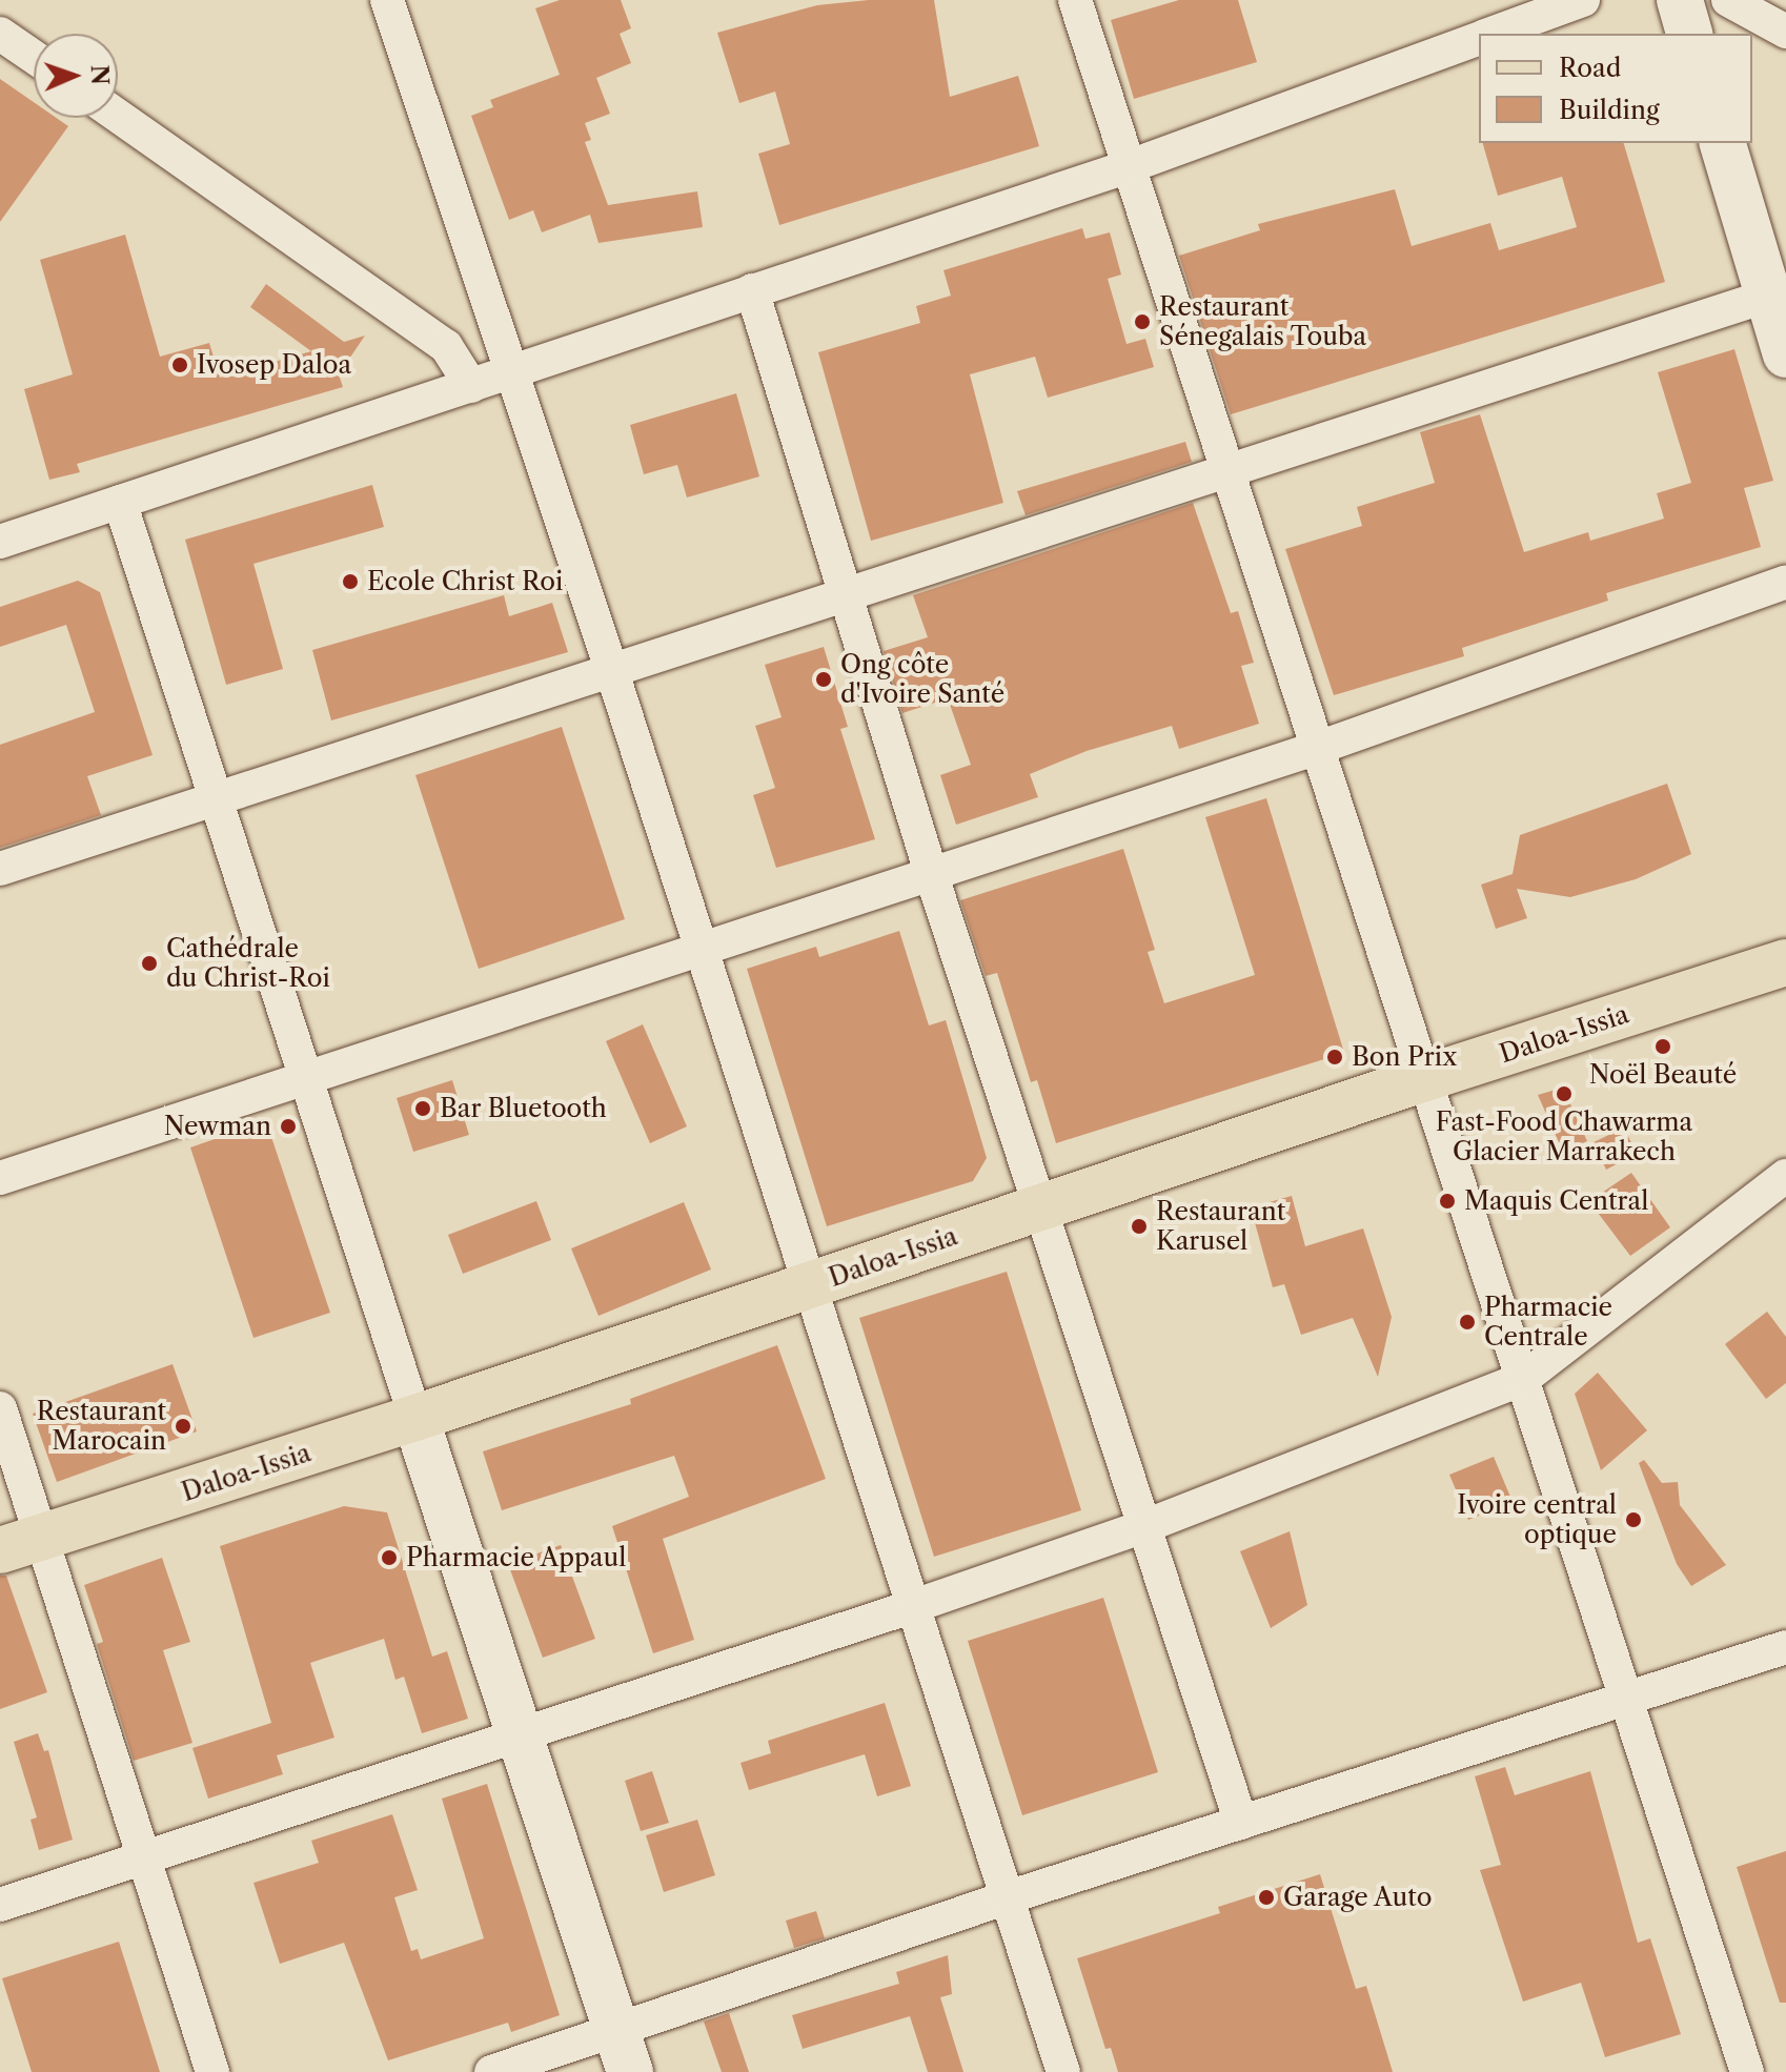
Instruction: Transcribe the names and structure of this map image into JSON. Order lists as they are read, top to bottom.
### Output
{
  "streets": {
    "main road": ["Daloa-Issia"]
  },
  "places": [
    "Restaurant Sénegalais Touba",
    "Ivosep Daloa",
    "Ecole Christ Roi",
    "Ong côte d'Ivoire Santé",
    "Cathédrale du Christ-Roi",
    "Noël Beauté",
    "Bon Prix",
    "Fast-Food Chawarma Glacier Marrakech",
    "Bar Bluetooth",
    "Newman",
    "Maquis Central",
    "Restaurant Karusel",
    "Pharmacie Centrale",
    "Restaurant Marocain",
    "Ivoire central optique",
    "Pharmacie Appaul",
    "Garage Auto"
  ],
  "legend": ["Road", "Building"],
  "north": "right"
}
